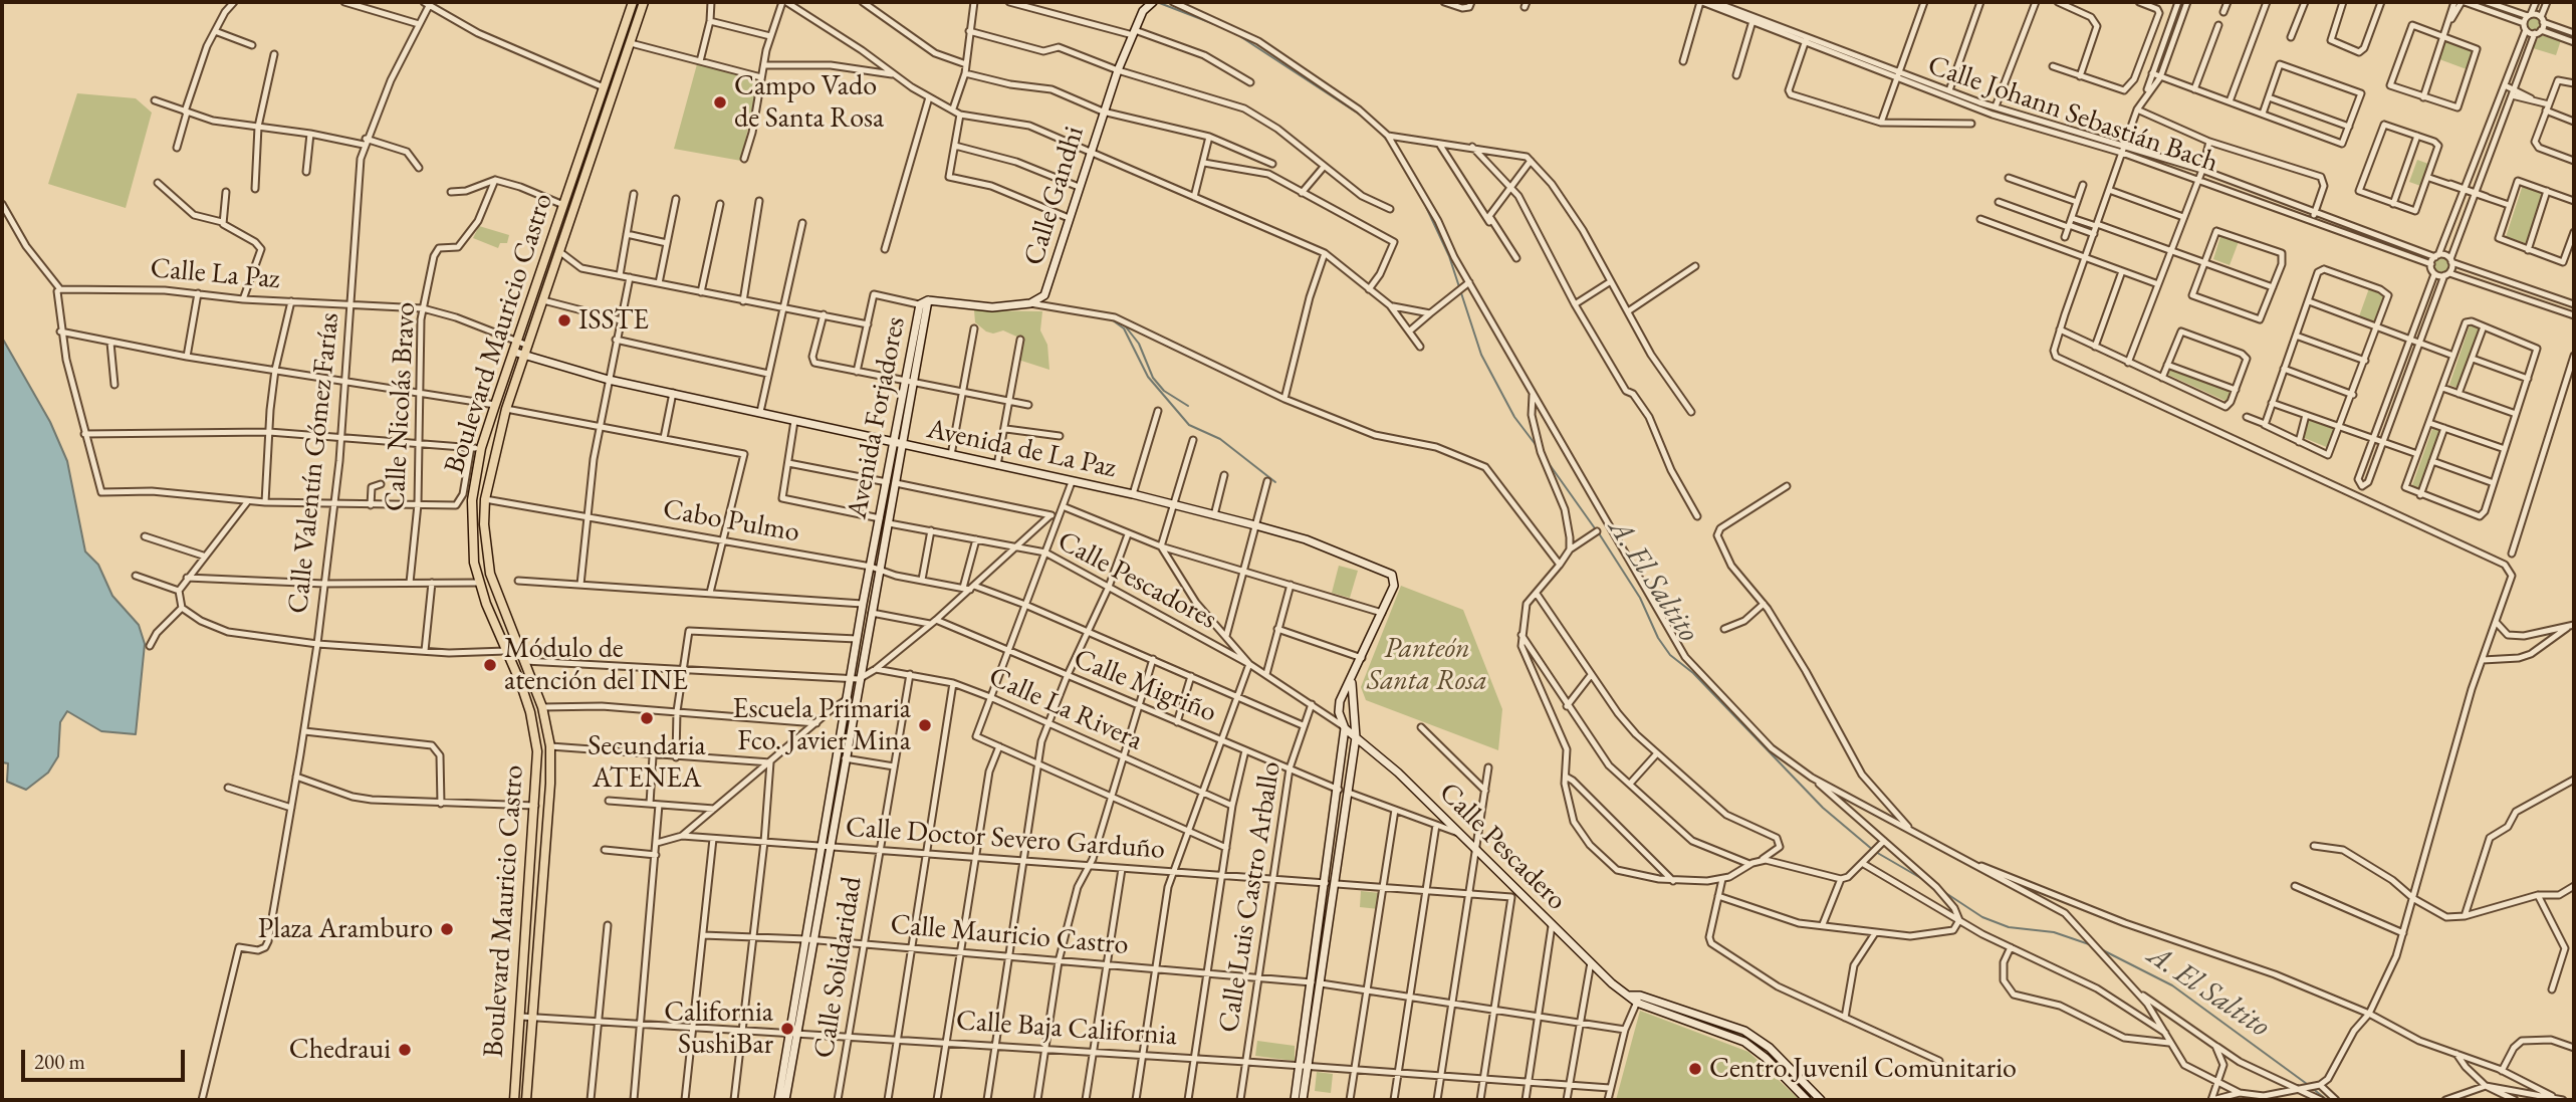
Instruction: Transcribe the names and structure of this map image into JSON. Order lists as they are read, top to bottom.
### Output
{
  "streets": {
    "main road": ["Boulevard Mauricio Castro"],
    "street": [
      "Calle Johann Sebastián Bach",
      "Calle Gandhi",
      "Calle La Paz",
      "Calle Nicolás Bravo",
      "Avenida Forjadores",
      "Avenida de La Paz",
      "Calle Valentín Gómez Farías",
      "Cabo Pulmo",
      "Calle Pescadores",
      "Calle Migriño",
      "Calle La Rivera",
      "Calle Doctor Severo Garduño",
      "Calle Pescadero",
      "Calle Luis Castro Arballo",
      "Calle Mauricio Castro",
      "Calle Solidaridad",
      "Calle Baja California"
    ]
  },
  "crossings": [
    ["Calle Gandhi", "Avenida Forjadores"],
    ["Calle La Paz", "Boulevard Mauricio Castro"],
    ["Calle La Paz", "Calle Nicolás Bravo"],
    ["Calle La Paz", "Calle Valentín Gómez Farías"],
    ["Boulevard Mauricio Castro", "Avenida de La Paz"],
    ["Boulevard Mauricio Castro", "Cabo Pulmo"],
    ["Boulevard Mauricio Castro", "Calle Baja California"],
    ["Avenida Forjadores", "Avenida de La Paz"],
    ["Avenida Forjadores", "Cabo Pulmo"],
    ["Avenida Forjadores", "Calle Pescadores"],
    ["Avenida Forjadores", "Calle Doctor Severo Garduño"],
    ["Avenida Forjadores", "Calle Mauricio Castro"],
    ["Avenida Forjadores", "Calle Baja California"],
    ["Cabo Pulmo", "Calle Luis Castro Arballo"],
    ["Calle Pescadores", "Calle Pescadero"],
    ["Calle Pescadores", "Calle Luis Castro Arballo"],
    ["Calle Migriño", "Calle Luis Castro Arballo"],
    ["Calle La Rivera", "Calle Solidaridad"],
    ["Calle Doctor Severo Garduño", "Calle Luis Castro Arballo"],
    ["Calle Doctor Severo Garduño", "Calle Solidaridad"],
    ["Calle Luis Castro Arballo", "Calle Mauricio Castro"],
    ["Calle Luis Castro Arballo", "Calle Baja California"],
    ["Calle Mauricio Castro", "Calle Solidaridad"],
    ["Calle Solidaridad", "Calle Baja California"]
  ],
  "water": ["A. El Saltito"],
  "parks": ["Panteón Santa Rosa"],
  "places": [
    "Campo Vado de Santa Rosa",
    "ISSTE",
    "Módulo de atención del INE",
    "Secundaria ATENEA",
    "Escuela Primaria Fco. Javier Mina",
    "Plaza Aramburo",
    "California SushiBar",
    "Chedraui",
    "Centro Juvenil Comunitario"
  ],
  "scale_bar": "200 m"
}
